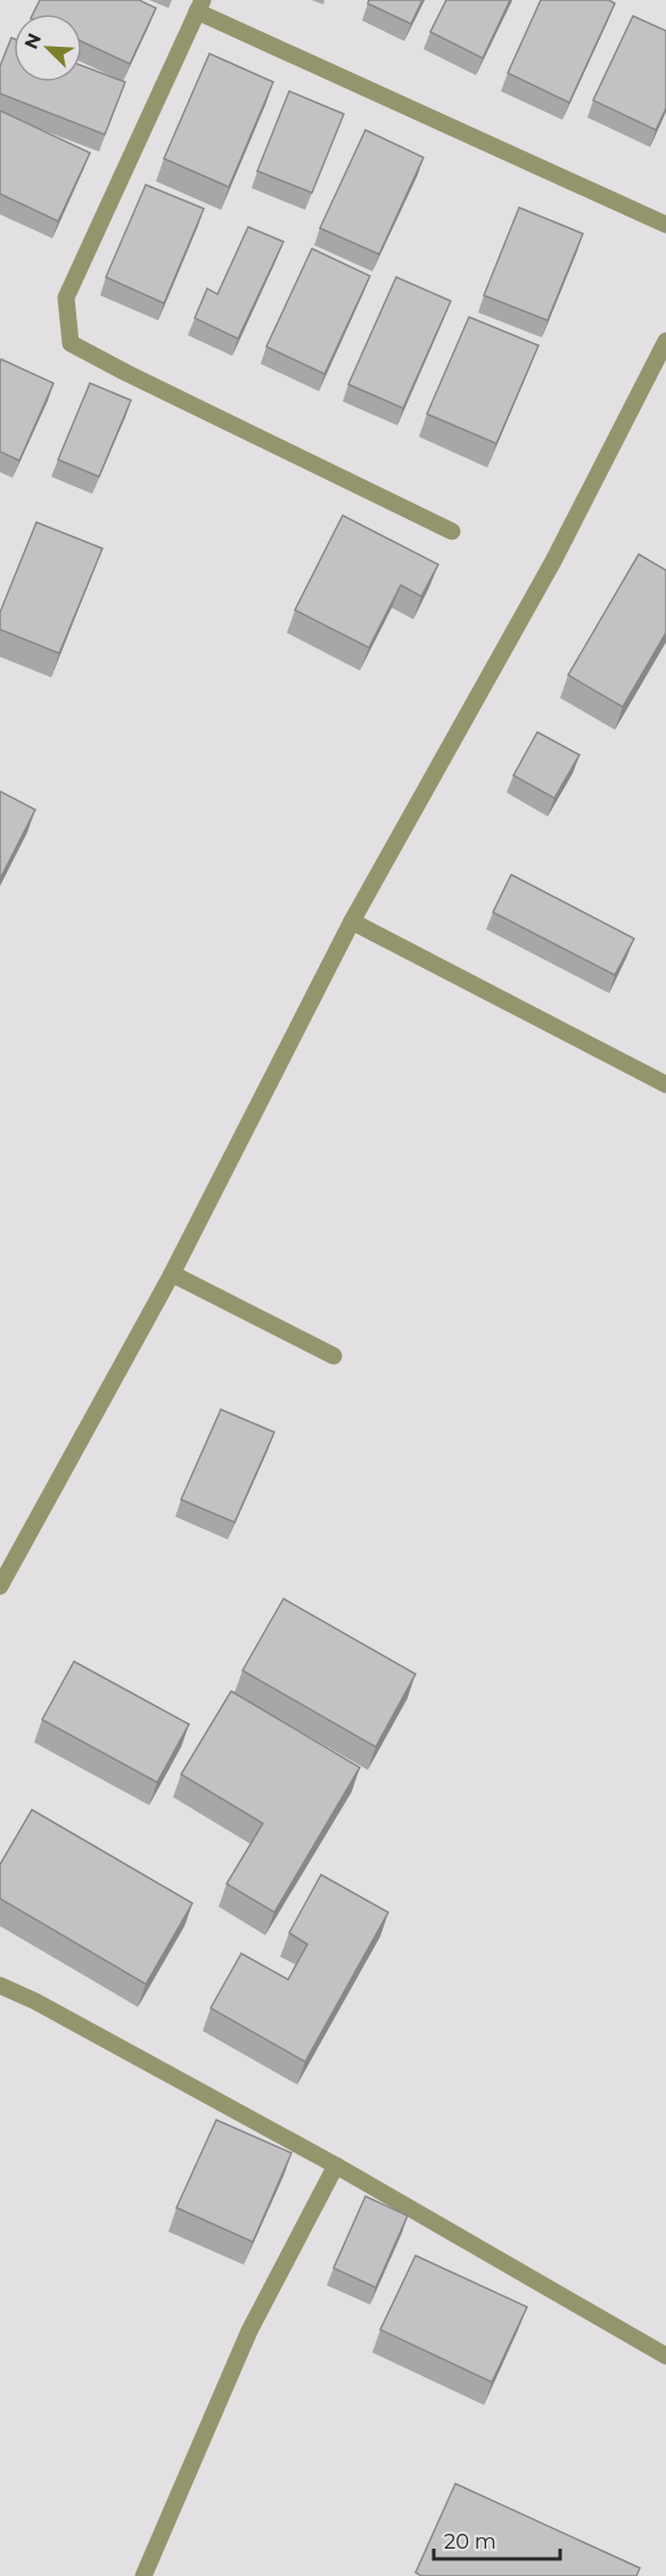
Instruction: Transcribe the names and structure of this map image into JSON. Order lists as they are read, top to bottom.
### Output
{
  "scale_bar": "20 m",
  "north": "top left"
}
